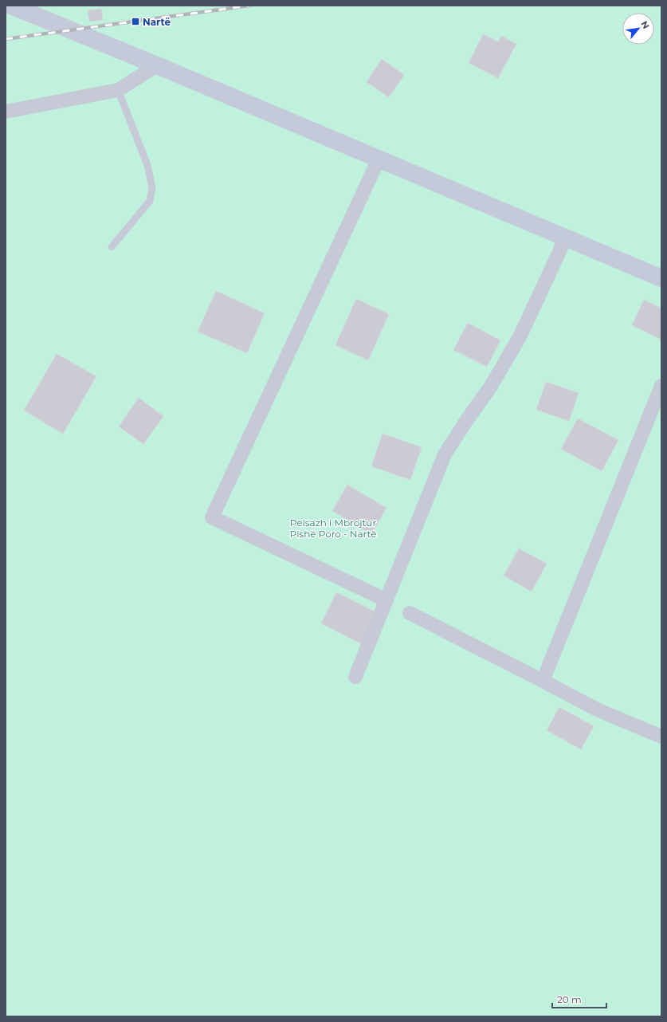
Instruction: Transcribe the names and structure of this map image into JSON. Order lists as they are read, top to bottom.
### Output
{
  "parks": ["Peisazh i Mbrojtur Pishë Poro - Nartë"],
  "places": {
    "transit": ["Nartë"]
  },
  "scale_bar": "20 m",
  "north": "top right"
}
